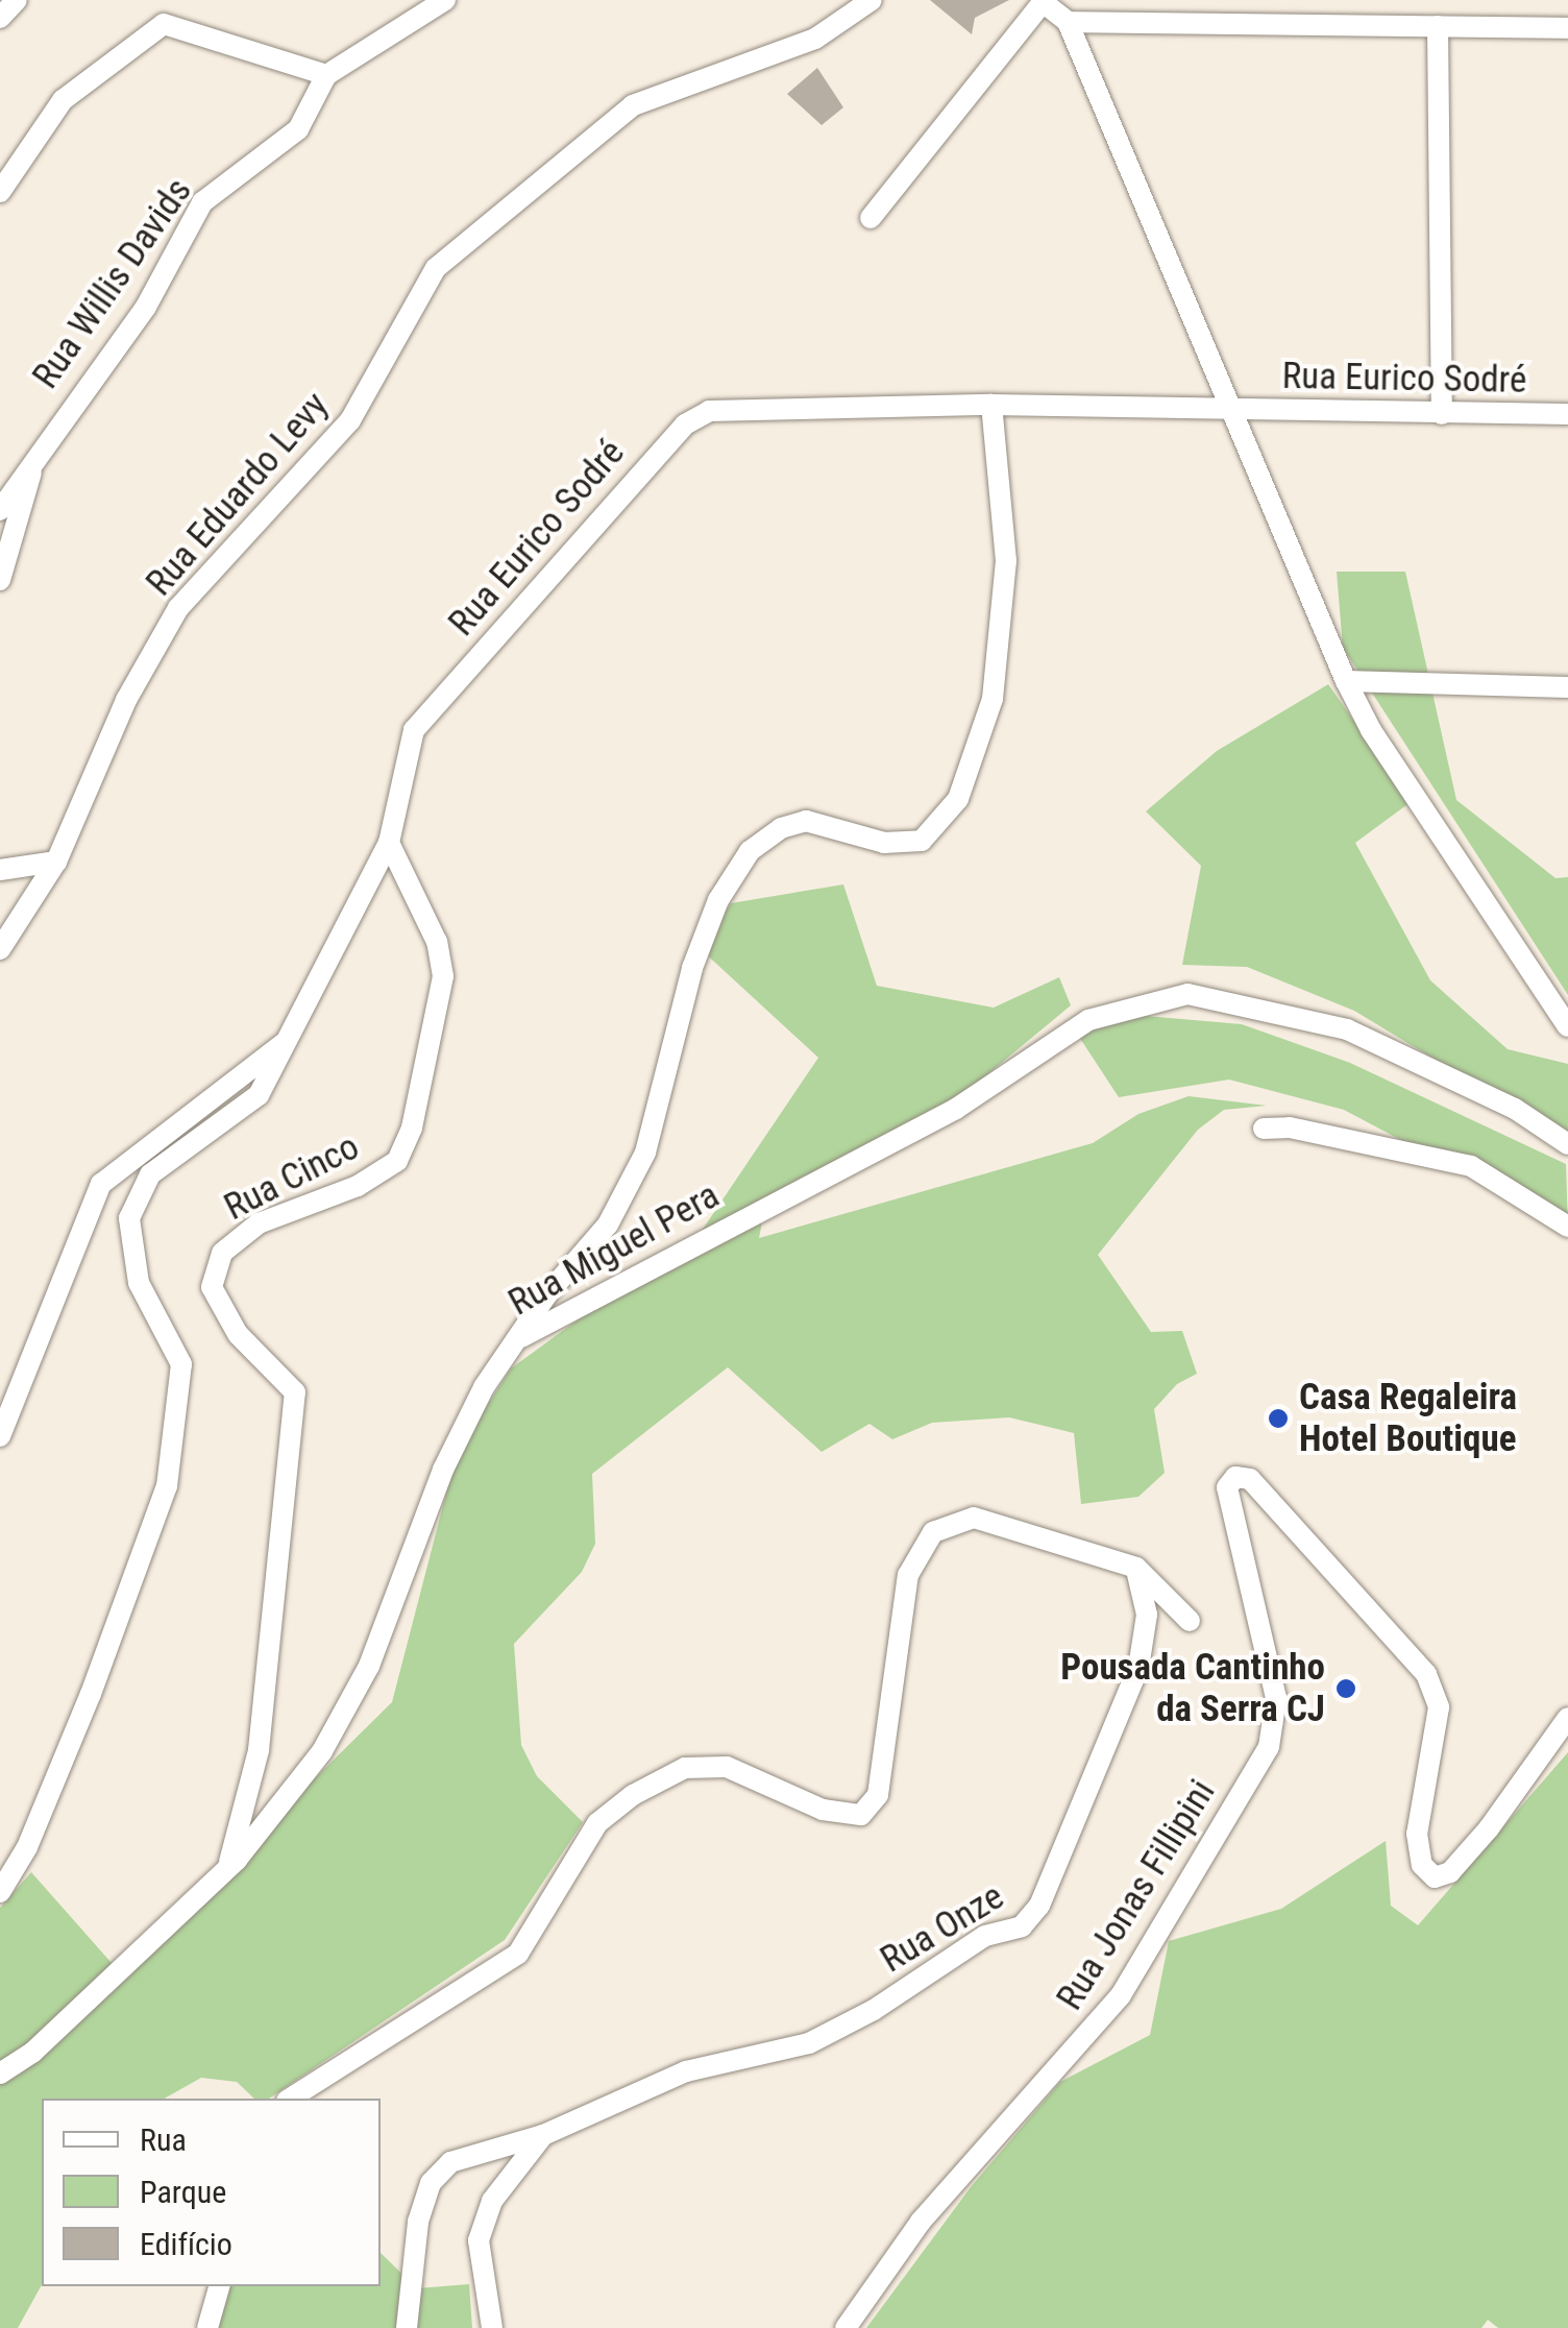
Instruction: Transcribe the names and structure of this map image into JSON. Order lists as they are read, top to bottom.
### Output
{
  "streets": {
    "street": [
      "Rua Willis Davids",
      "Rua Eurico Sodré",
      "Rua Eduardo Levy",
      "Rua Cinco",
      "Rua Miguel Pera",
      "Rua Jonas Fillipini",
      "Rua Onze"
    ]
  },
  "crossings": [
    ["Rua Eurico Sodré", "Rua Cinco"],
    ["Rua Cinco", "Rua Miguel Pera"]
  ],
  "places": ["Casa Regaleira Hotel Boutique", "Pousada Cantinho da Serra CJ"],
  "legend": ["Rua", "Parque", "Edifício"]
}
